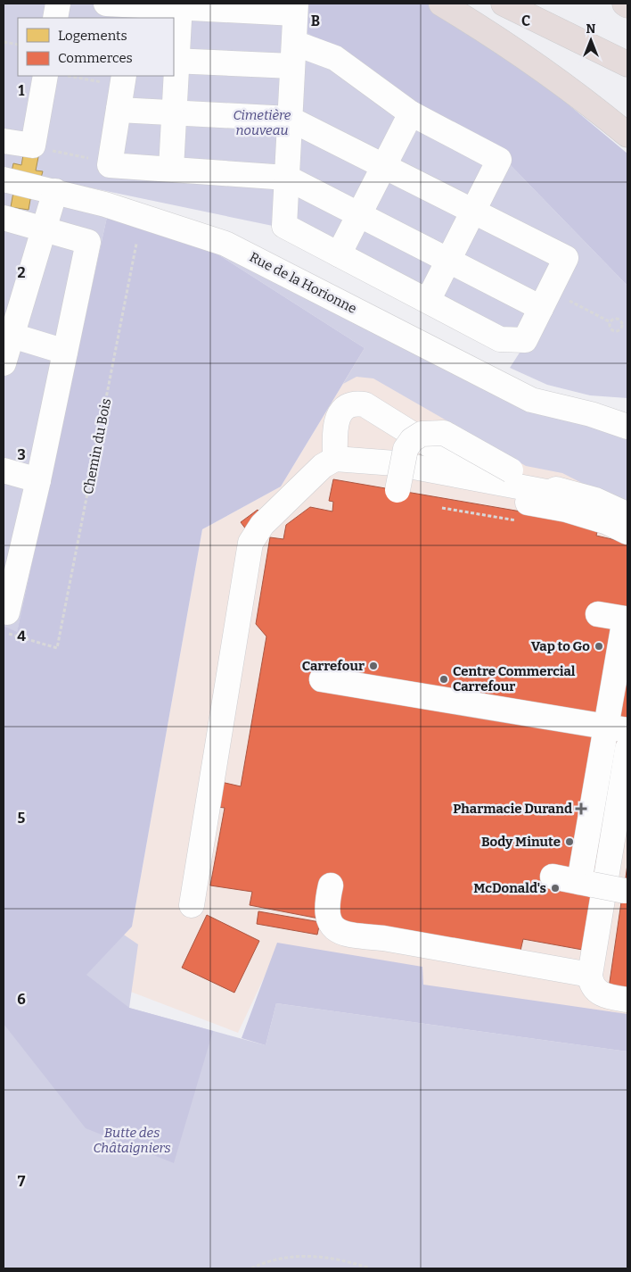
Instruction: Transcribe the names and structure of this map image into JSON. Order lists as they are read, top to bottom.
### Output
{
  "streets": {
    "street": ["Rue de la Horionne"],
    "path": ["Chemin du Bois"]
  },
  "parks": ["Cimetière nouveau", "Butte des Châtaigniers"],
  "places": {
    "other": [
      "Vap to Go",
      "Carrefour",
      "Centre Commercial Carrefour",
      "Body Minute",
      "McDonald's"
    ],
    "health": ["Pharmacie Durand"]
  },
  "legend": ["Logements", "Commerces"],
  "north": "top",
  "grid": {
    "columns": ["B", "C"],
    "rows": [
      "1",
      "2",
      "3",
      "4",
      "5",
      "6",
      "7"
    ]
  }
}
